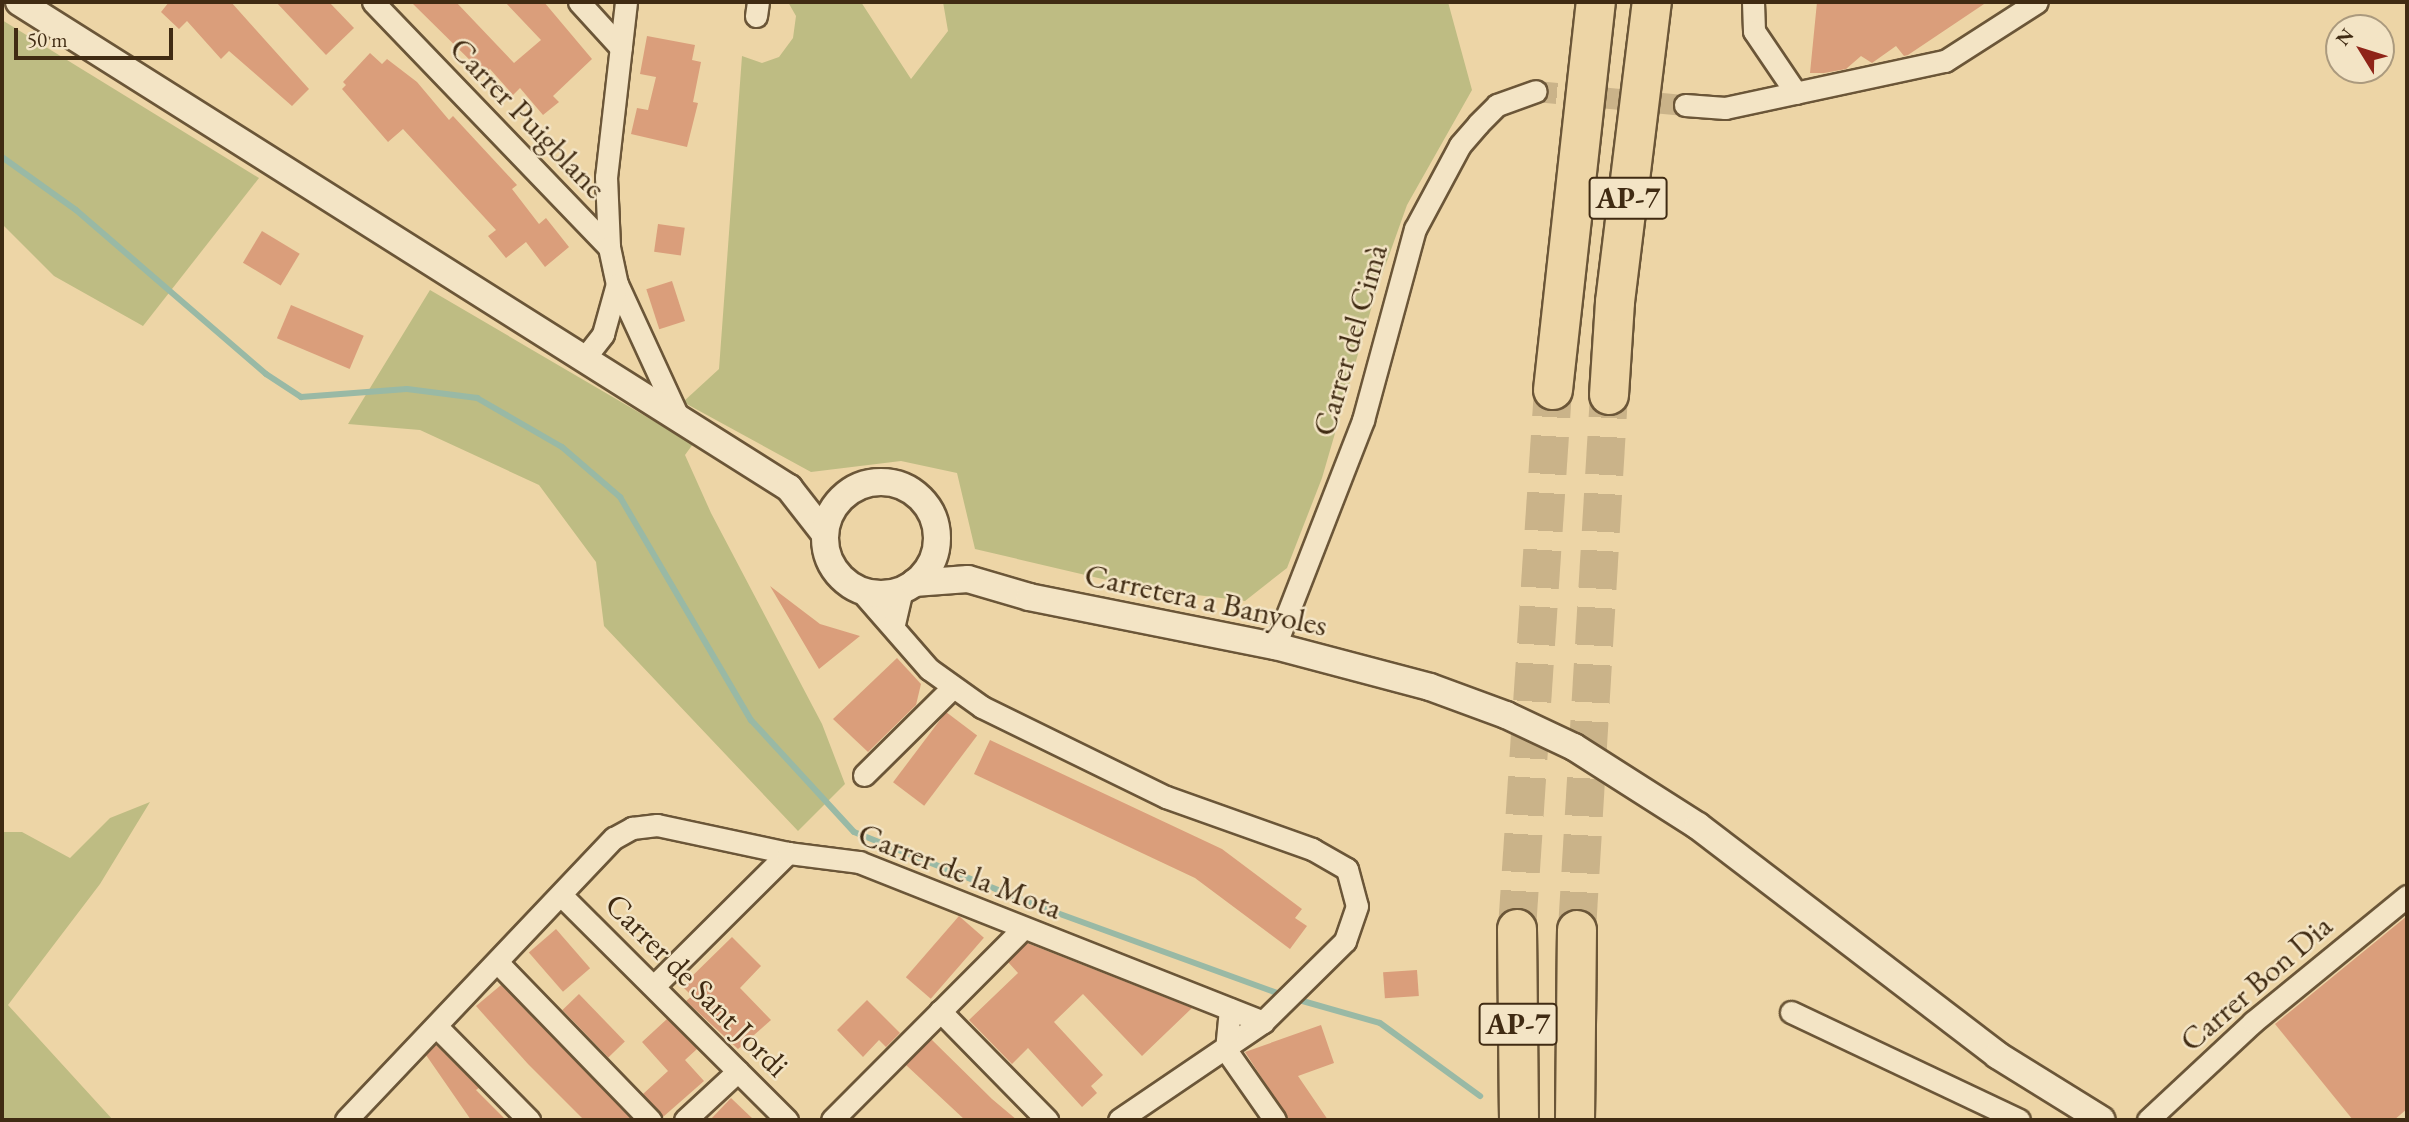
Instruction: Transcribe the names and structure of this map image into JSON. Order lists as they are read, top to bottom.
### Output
{
  "streets": {
    "highway": ["AP-7"],
    "street": [
      "Carrer Puigblanc",
      "Carrer del Cimà",
      "Carretera a Banyoles",
      "Carrer de la Mota",
      "Carrer Bon Dia",
      "Carrer de Sant Jordi"
    ]
  },
  "crossings": [
    ["Carrer del Cimà", "Carretera a Banyoles"],
    ["Carrer de la Mota", "Carrer de Sant Jordi"]
  ],
  "scale_bar": "50 m",
  "north": "top left"
}
